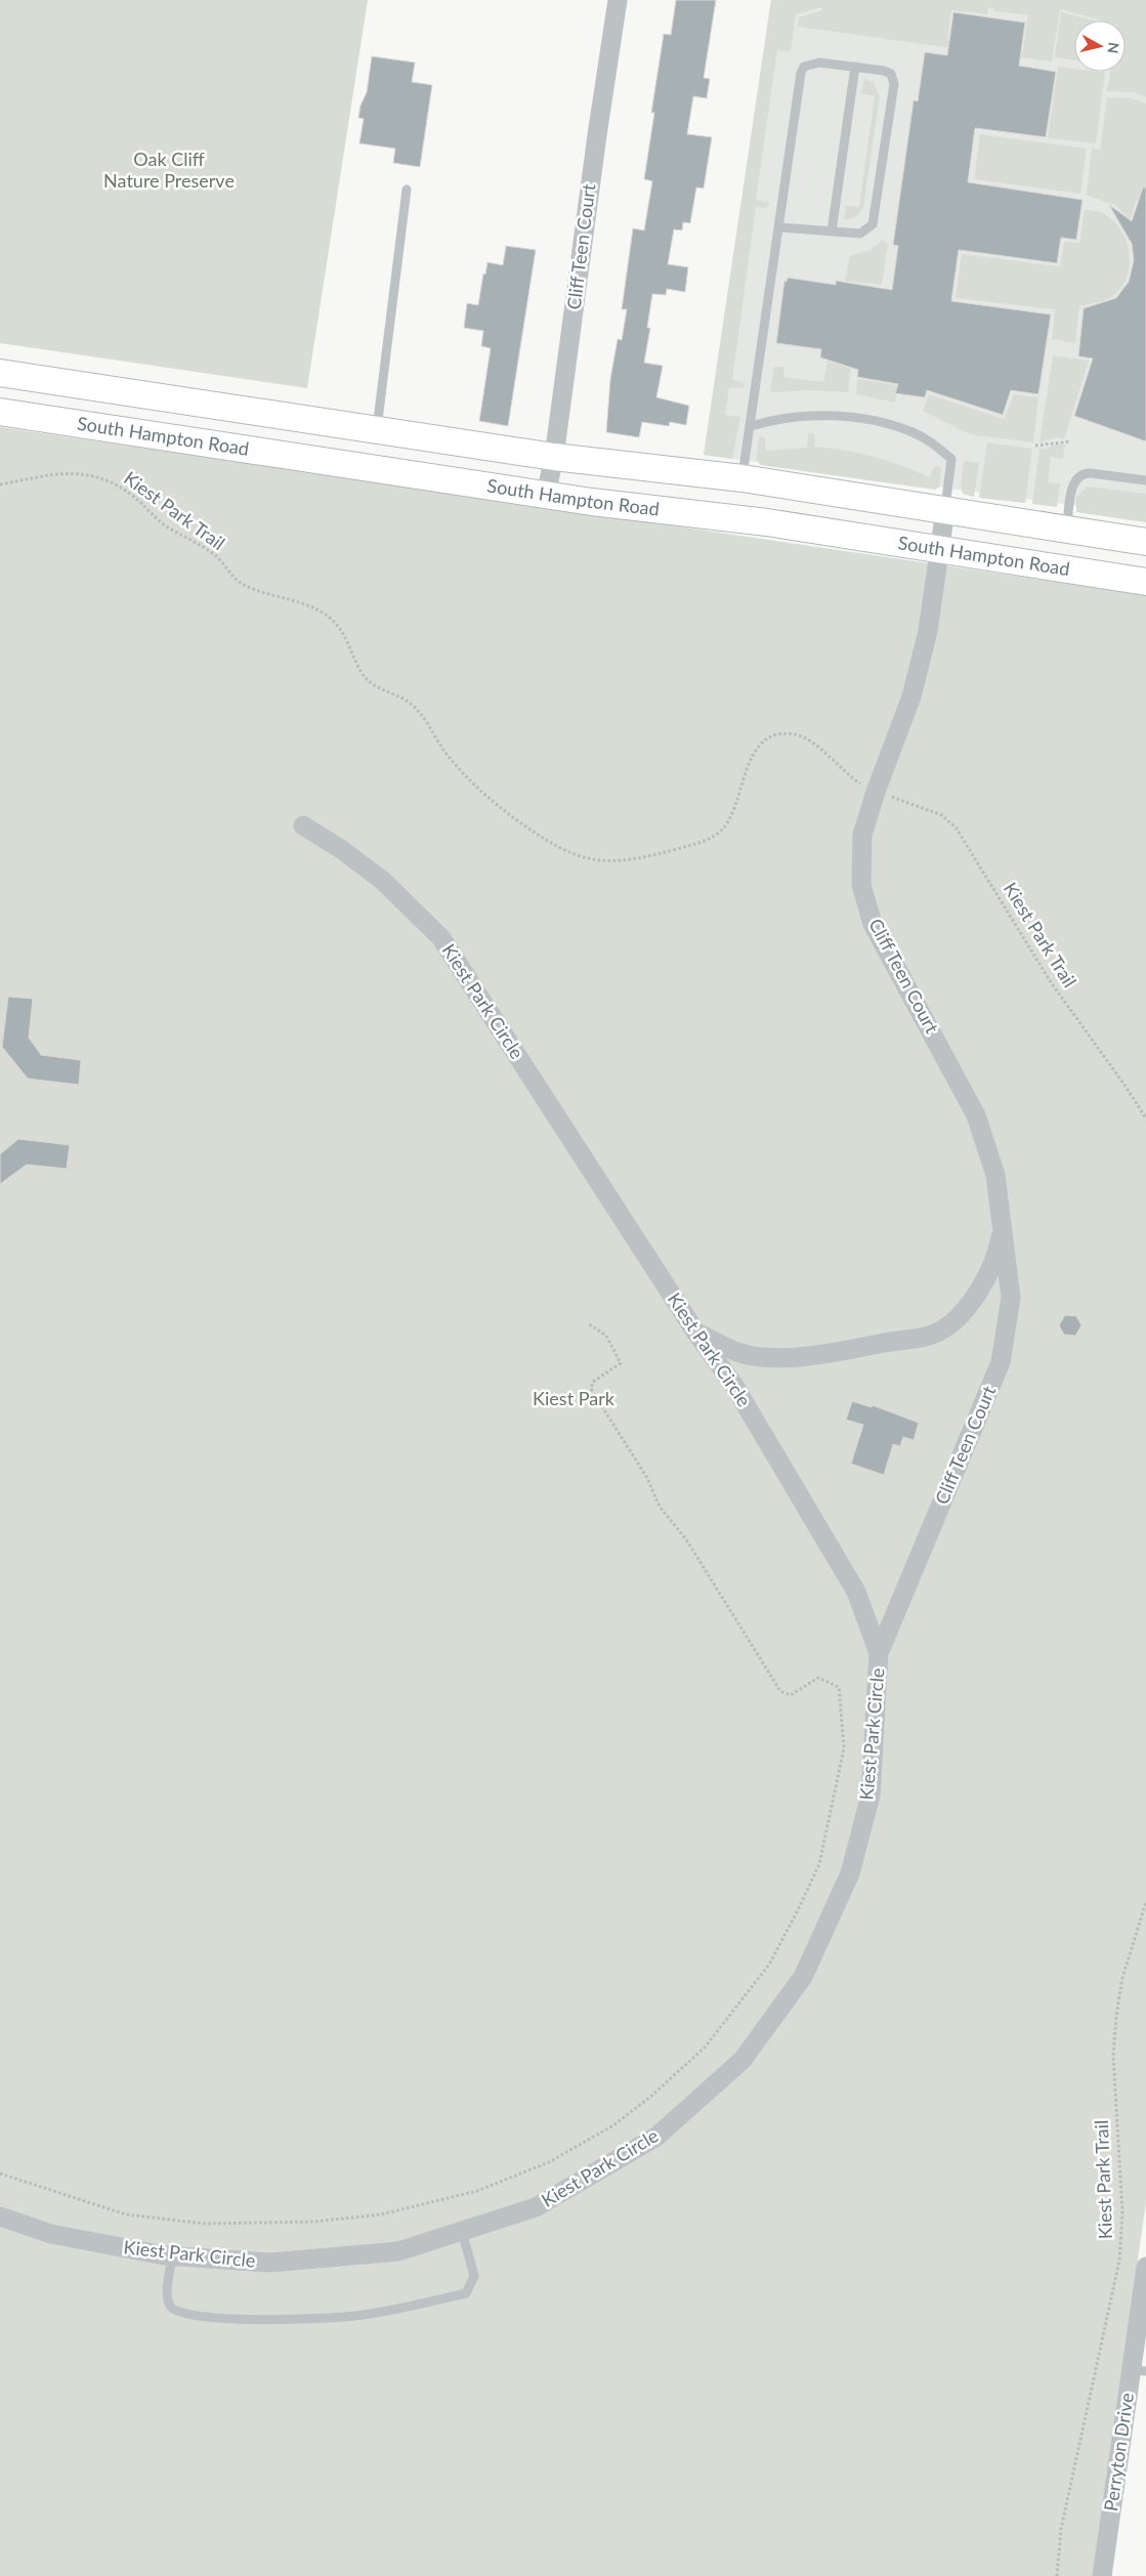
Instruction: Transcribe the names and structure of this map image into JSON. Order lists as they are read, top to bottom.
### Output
{
  "streets": {
    "main road": ["South Hampton Road"],
    "street": ["Cliff Teen Court", "Kiest Park Circle", "Perryton Drive"],
    "path": ["Kiest Park Trail"]
  },
  "crossings": [
    ["Cliff Teen Court", "South Hampton Road"],
    ["Cliff Teen Court", "Kiest Park Circle"]
  ],
  "parks": ["Oak Cliff Nature Preserve", "Kiest Park"],
  "north": "right"
}
